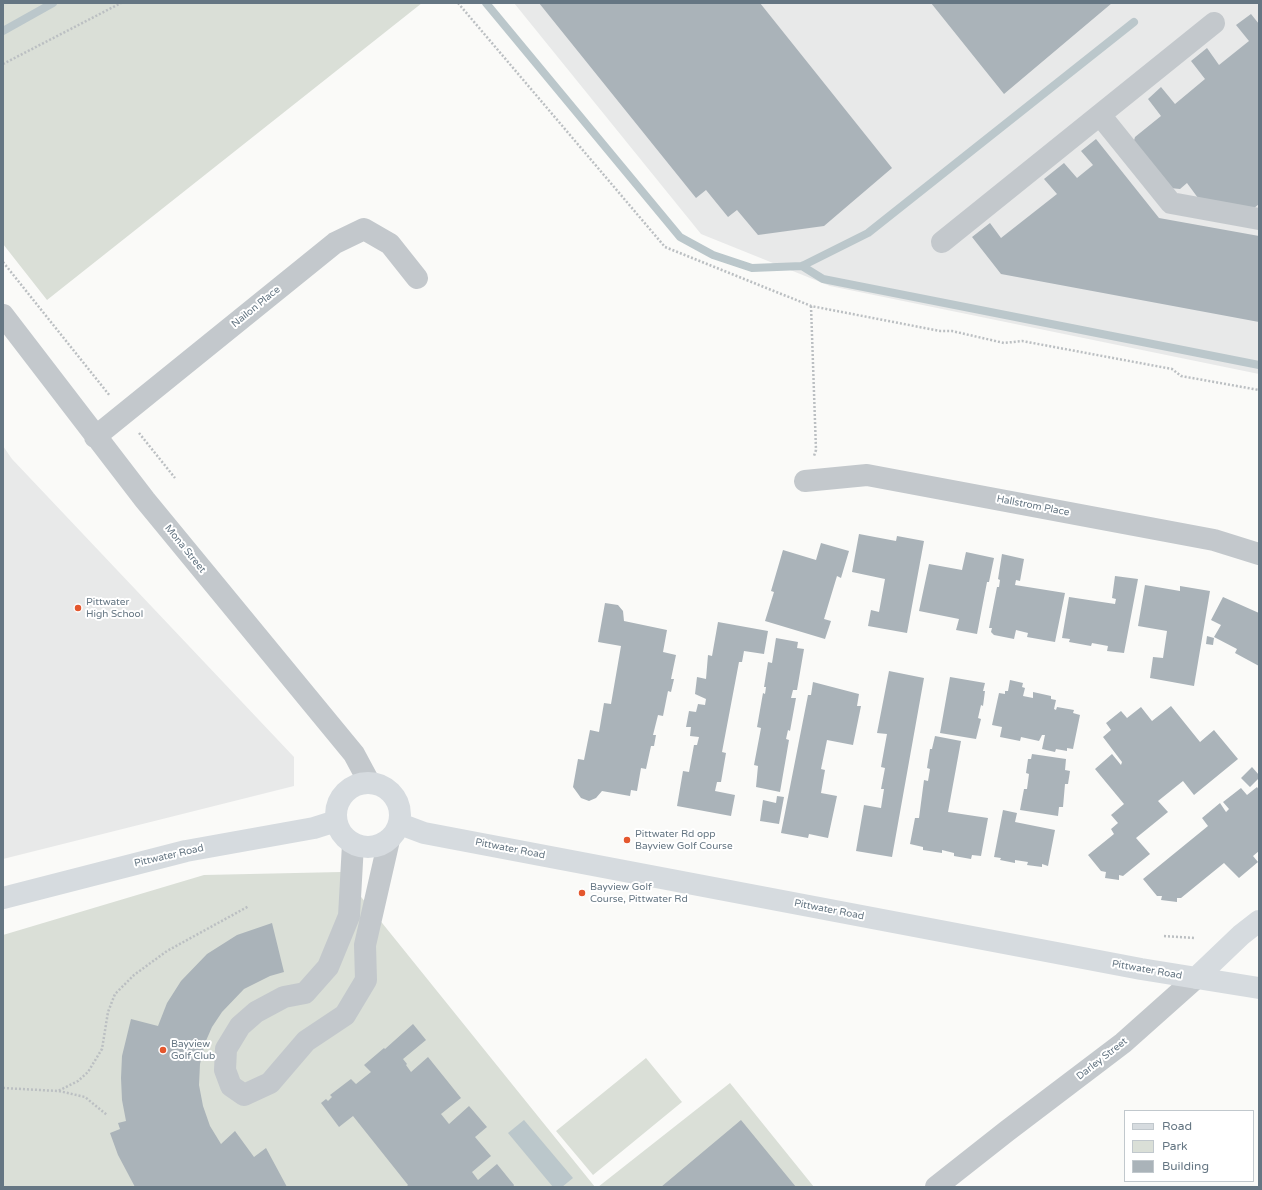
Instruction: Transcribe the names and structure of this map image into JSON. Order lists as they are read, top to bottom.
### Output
{
  "streets": {
    "main road": ["Pittwater Road", "Darley Street"],
    "street": ["Nailon Place", "Hallstrom Place", "Mona Street"]
  },
  "crossings": [
    ["Nailon Place", "Mona Street"],
    ["Mona Street", "Pittwater Road"],
    ["Pittwater Road", "Darley Street"]
  ],
  "places": [
    "Pittwater High School",
    "Pittwater Rd opp Bayview Golf Course",
    "Bayview Golf Course, Pittwater Rd",
    "Bayview Golf Club"
  ],
  "legend": ["Road", "Park", "Building"]
}
